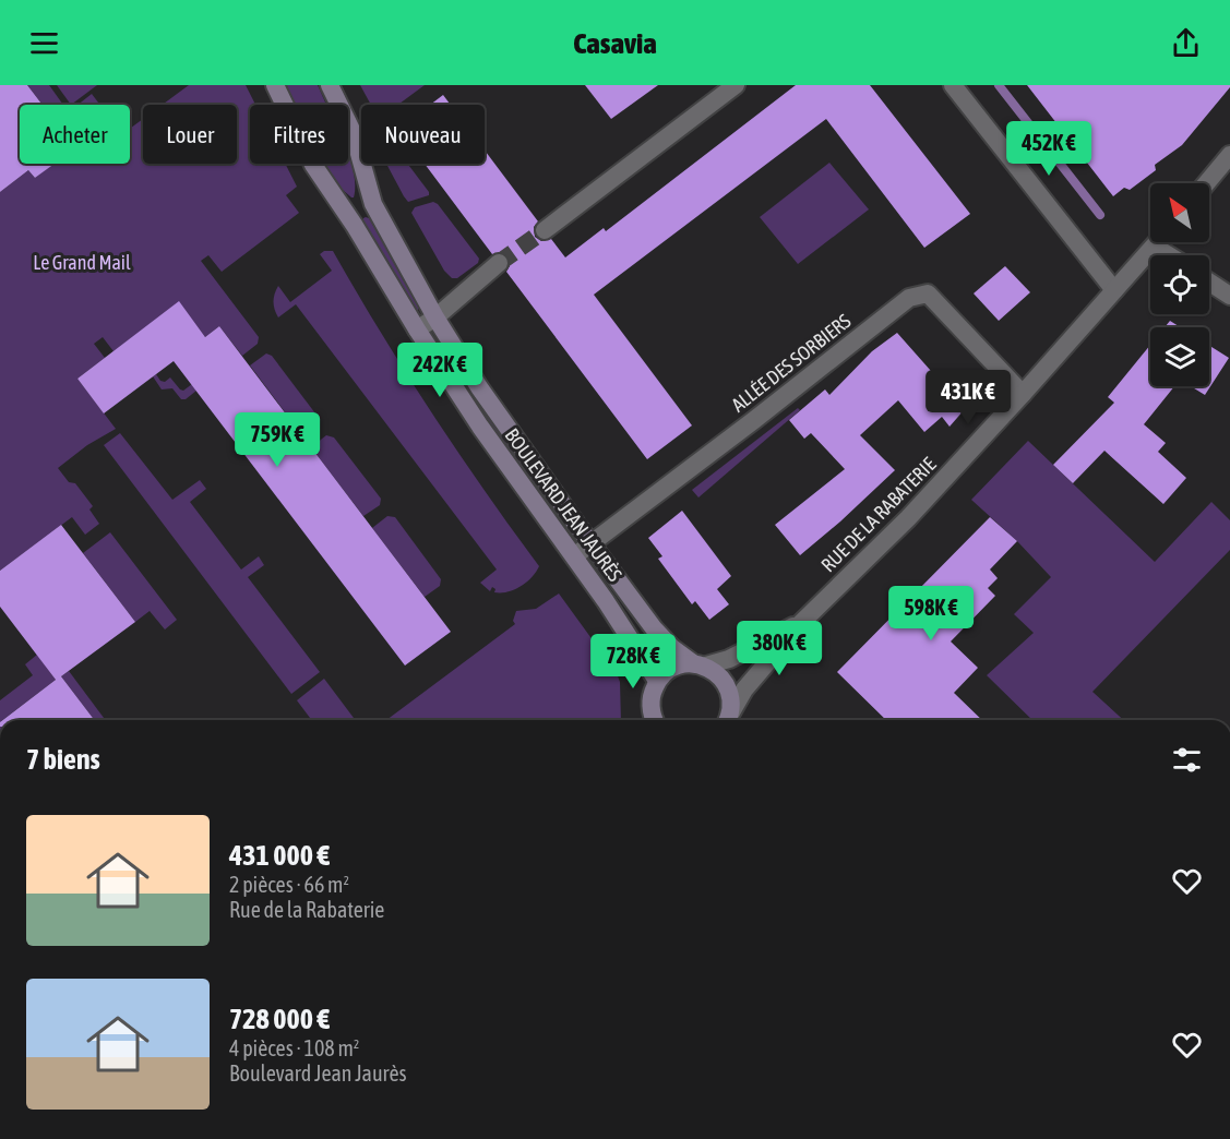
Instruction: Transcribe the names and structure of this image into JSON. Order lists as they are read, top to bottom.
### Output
{
  "streets": {
    "main road": ["BOULEVARD JEAN JAURÈS"],
    "street": ["ALLÉE DES SORBIERS", "RUE DE LA RABATERIE"]
  },
  "crossings": [
    ["ALLÉE DES SORBIERS", "BOULEVARD JEAN JAURÈS"],
    ["ALLÉE DES SORBIERS", "RUE DE LA RABATERIE"],
    ["BOULEVARD JEAN JAURÈS", "RUE DE LA RABATERIE"]
  ],
  "parks": ["Le Grand Mail"],
  "north": "top left",
  "page": {
    "header": "Casavia",
    "chip": [
      "Acheter",
      "Louer",
      "Filtres",
      "Nouveau"
    ],
    "price": [
      "452K €",
      "242K €",
      "431K €",
      "759K €",
      "598K €",
      "380K €",
      "728K €"
    ],
    "heading": "7 biens",
    "list": [
      {
        "name": "431 000 €",
        "note": "2 pièces · 66 m² · Rue de la Rabaterie"
      },
      {
        "name": "728 000 €",
        "note": "4 pièces · 108 m² · Boulevard Jean Jaurès"
      }
    ]
  }
}
